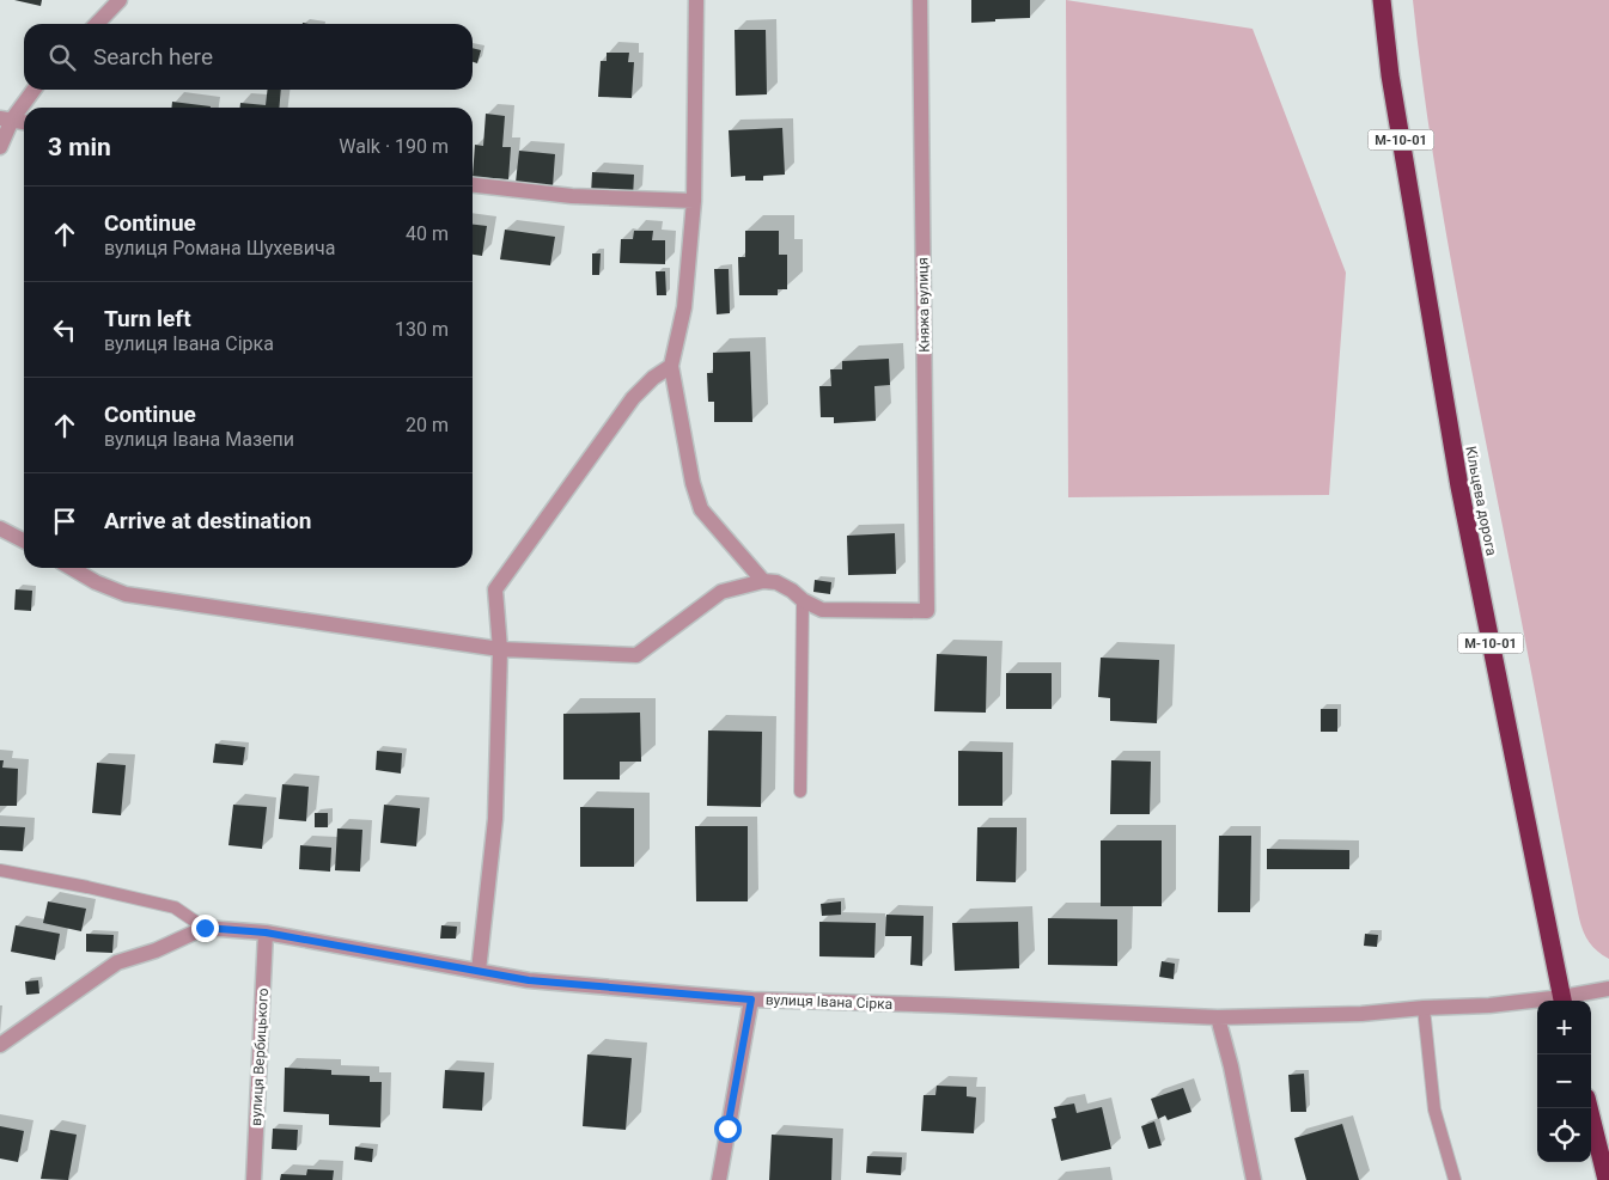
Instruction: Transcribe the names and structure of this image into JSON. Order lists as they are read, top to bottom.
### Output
{
  "streets": {
    "highway": ["М-10-01", "Кільцева дорога"],
    "street": ["Княжа вулиця", "вулиця Івана Сірка", "вулиця Вербицького"]
  },
  "crossings": [
    ["Кільцева дорога", "вулиця Івана Сірка"],
    ["вулиця Івана Сірка", "вулиця Вербицького"]
  ],
  "page": {
    "search": "Search here",
    "heading": ["3 min", "Walk · 190 m"],
    "list": [
      ["Continue", "вулиця Романа Шухевича", "40 m"],
      ["Turn left", "вулиця Івана Сірка", "130 m"],
      ["Continue", "вулиця Івана Мазепи", "20 m"],
      "Arrive at destination"
    ],
    "map_buttons": ["+", "−"]
  }
}
